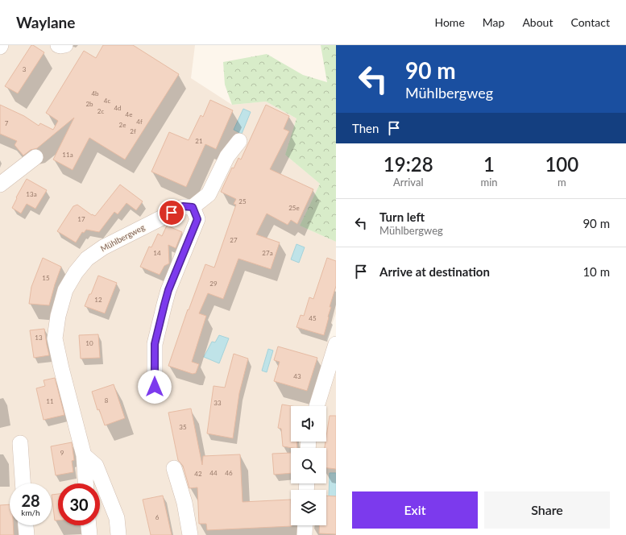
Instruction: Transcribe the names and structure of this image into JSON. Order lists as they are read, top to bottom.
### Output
{
  "streets": {
    "street": ["Mühlbergweg"]
  },
  "house_numbers": [
    "3",
    "4b",
    "4c",
    "2b",
    "4d",
    "2c",
    "4e",
    "4f",
    "7",
    "2e",
    "2f",
    "21",
    "11a",
    "13a",
    "25",
    "25e",
    "17",
    "27",
    "14",
    "27a",
    "15",
    "29",
    "12",
    "45",
    "13",
    "10",
    "43",
    "8",
    "11",
    "33",
    "35",
    "9",
    "44",
    "46",
    "42",
    "6"
  ],
  "page": {
    "header": "Waylane",
    "nav": [
      "Home",
      "Map",
      "About",
      "Contact"
    ],
    "turn": ["90 m", "Mühlbergweg"],
    "then": "Then",
    "eta": [
      "19:28",
      "Arrival",
      "1",
      "min",
      "100",
      "m"
    ],
    "list": [
      {
        "name": "Turn left",
        "note": "Mühlbergweg",
        "value": "90 m"
      },
      {
        "name": "Arrive at destination",
        "value": "10 m"
      }
    ],
    "speed": "28 km/h",
    "limit": "30",
    "buttons": ["Exit", "Share"]
  }
}
